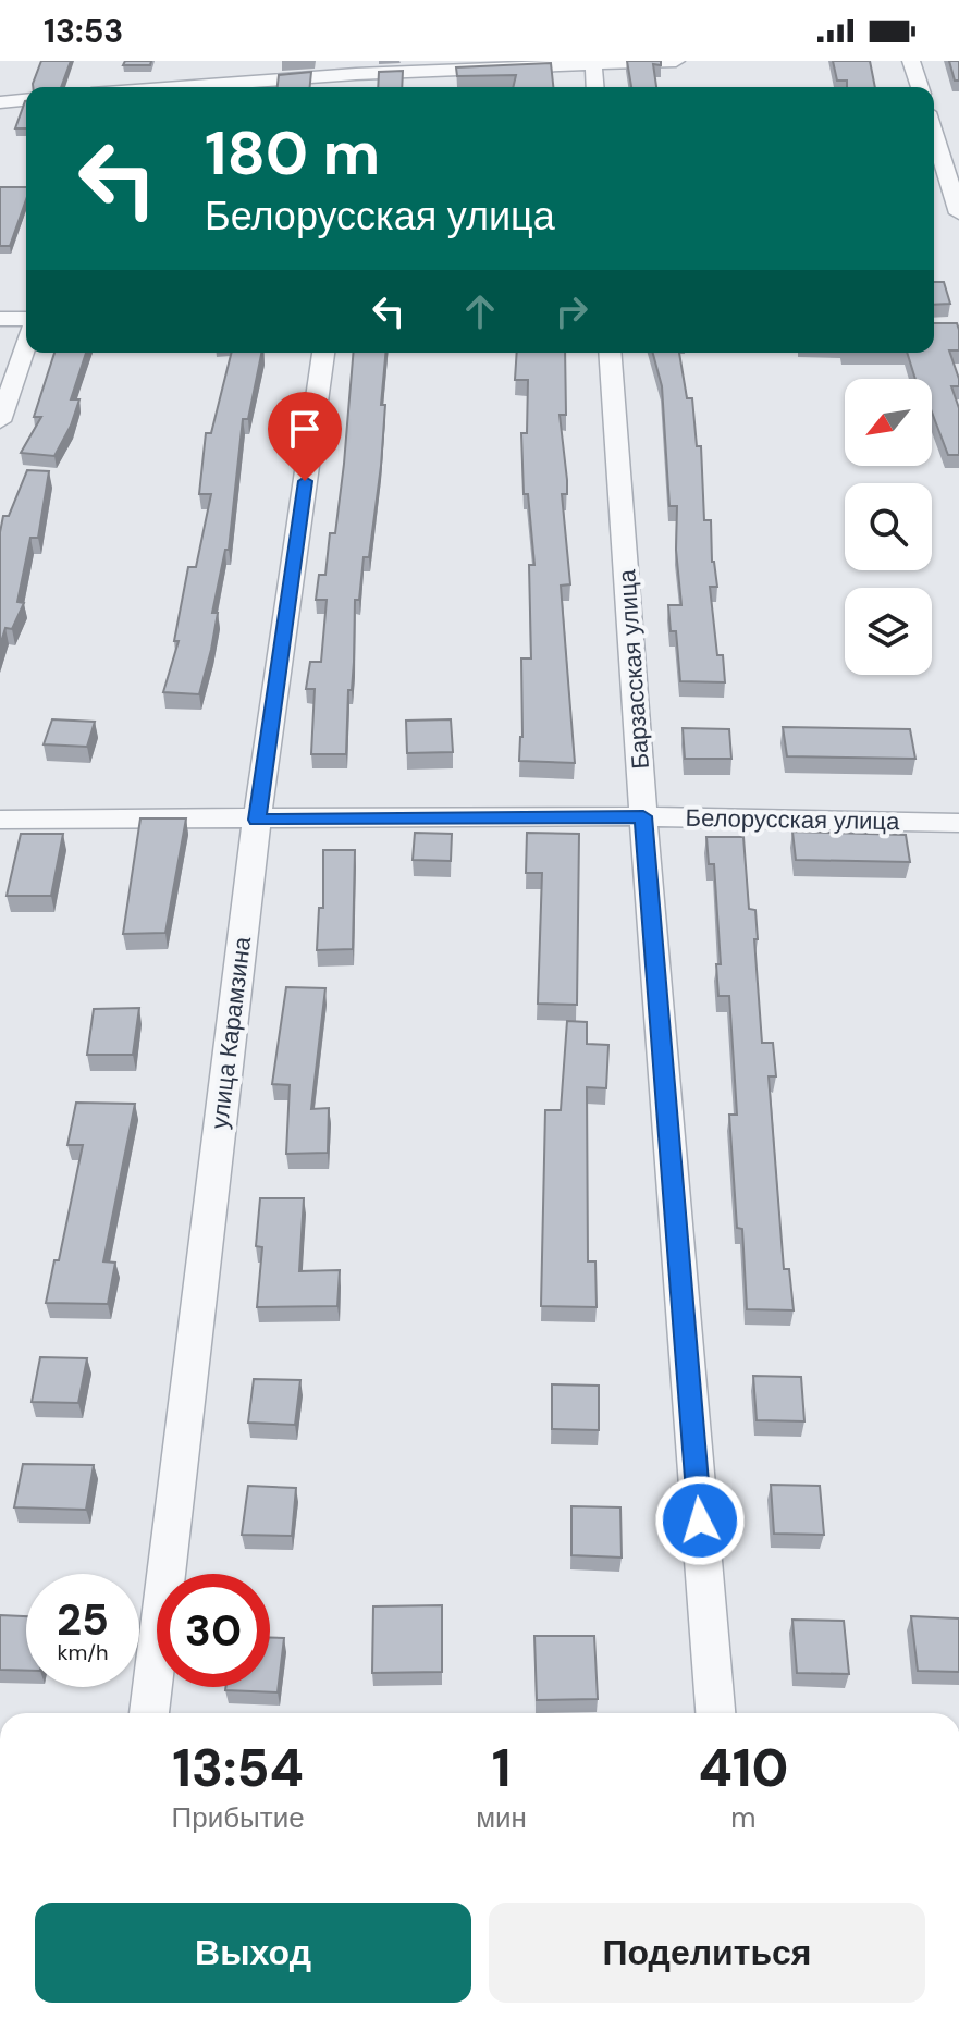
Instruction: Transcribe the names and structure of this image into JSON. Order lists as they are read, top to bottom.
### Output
{
  "streets": {
    "street": ["Барзасская улица", "Белорусская улица", "улица Карамзина"]
  },
  "crossings": [
    ["Барзасская улица", "Белорусская улица"],
    ["Белорусская улица", "улица Карамзина"]
  ],
  "north": "bottom left",
  "page": {
    "status": "13:53",
    "turn": ["180 m", "Белорусская улица"],
    "speed": "25 km/h",
    "limit": "30",
    "eta": [
      "13:54",
      "Прибытие",
      "1",
      "мин",
      "410",
      "m"
    ],
    "buttons": ["Выход", "Поделиться"]
  }
}
